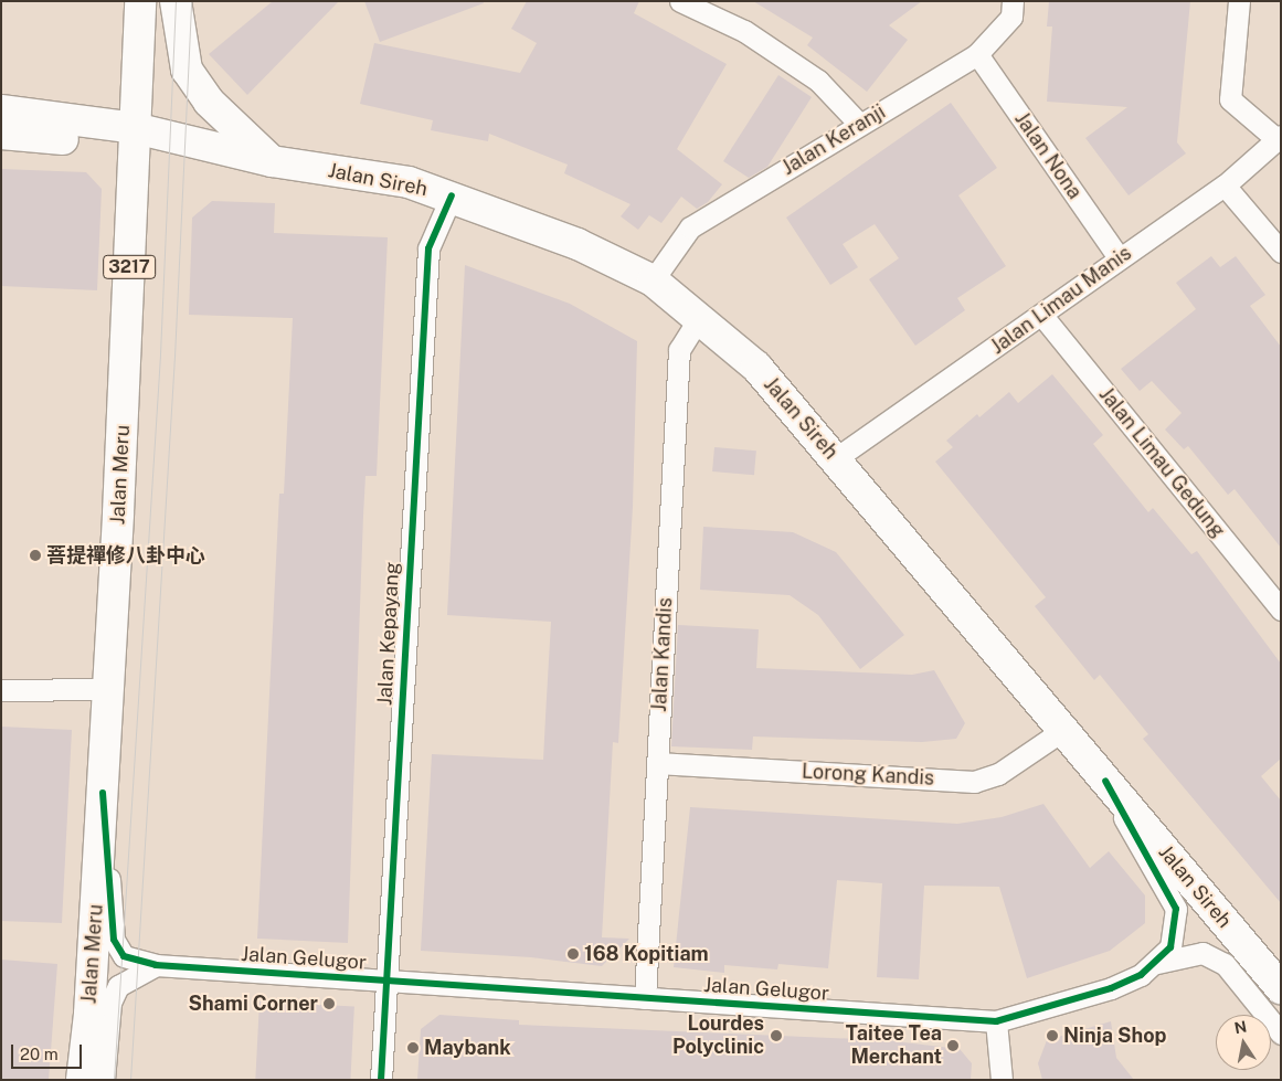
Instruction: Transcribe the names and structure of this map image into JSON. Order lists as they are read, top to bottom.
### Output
{
  "streets": {
    "highway": ["Jalan Sireh", "3217", "Jalan Meru"],
    "street": [
      "Jalan Keranji",
      "Jalan Nona",
      "Jalan Limau Manis",
      "Jalan Limau Gedung",
      "Jalan Kepayang",
      "Jalan Kandis",
      "Lorong Kandis",
      "Jalan Gelugor"
    ]
  },
  "crossings": [
    ["Jalan Keranji", "Jalan Nona"],
    ["Jalan Keranji", "Jalan Sireh"],
    ["Jalan Nona", "Jalan Limau Manis"],
    ["Jalan Sireh", "Jalan Limau Manis"],
    ["Jalan Sireh", "Jalan Meru"],
    ["Jalan Sireh", "Jalan Kepayang"],
    ["Jalan Sireh", "Jalan Kandis"],
    ["Jalan Sireh", "Lorong Kandis"],
    ["Jalan Sireh", "Jalan Gelugor"],
    ["Jalan Limau Manis", "Jalan Limau Gedung"],
    ["Jalan Meru", "Jalan Gelugor"],
    ["Jalan Kepayang", "Jalan Gelugor"],
    ["Jalan Kandis", "Lorong Kandis"],
    ["Jalan Kandis", "Jalan Gelugor"]
  ],
  "places": [
    "菩提禪修八卦中心",
    "168 Kopitiam",
    "Shami Corner",
    "Lourdes Polyclinic",
    "Ninja Shop",
    "Taitee Tea Merchant",
    "Maybank"
  ],
  "scale_bar": "20 m",
  "north": "top"
}
